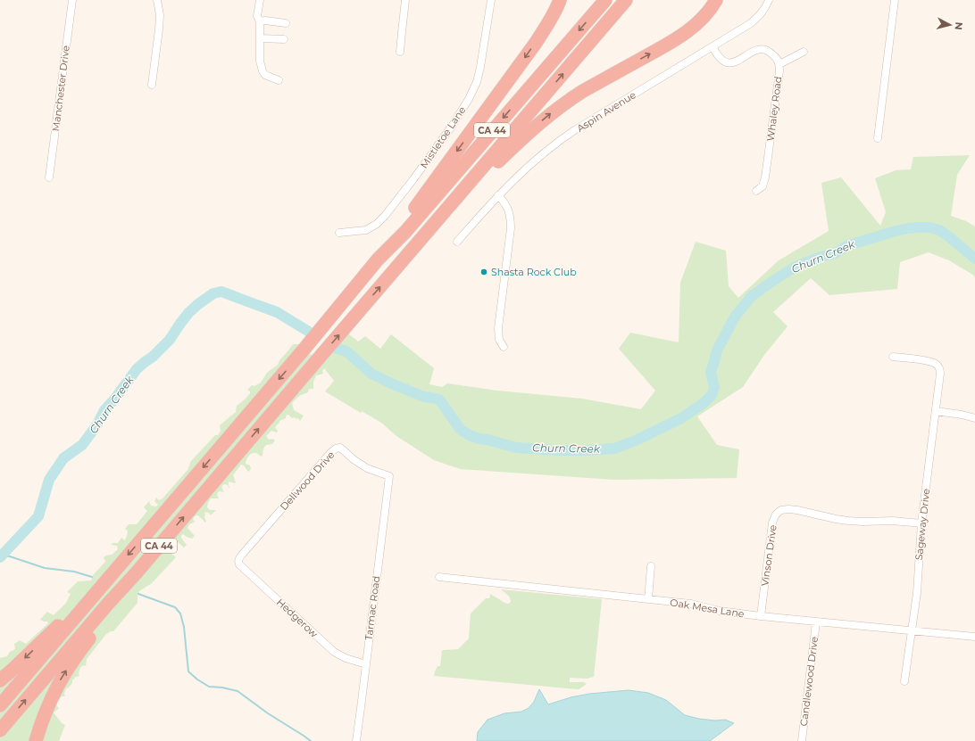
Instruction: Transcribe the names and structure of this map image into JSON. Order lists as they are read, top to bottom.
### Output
{
  "streets": {
    "highway": ["CA 44"],
    "street": [
      "Manchester Drive",
      "Whaley Road",
      "Aspin Avenue",
      "Mistletoe Lane",
      "Dellwood Drive",
      "Sageway Drive",
      "Vinson Drive",
      "Tarmac Road",
      "Oak Mesa Lane",
      "Hedgerow",
      "Candlewood Drive"
    ]
  },
  "crossings": [
    ["Whaley Road", "Aspin Avenue"],
    ["Dellwood Drive", "Tarmac Road"],
    ["Dellwood Drive", "Hedgerow"],
    ["Sageway Drive", "Vinson Drive"],
    ["Sageway Drive", "Oak Mesa Lane"],
    ["Vinson Drive", "Oak Mesa Lane"],
    ["Tarmac Road", "Hedgerow"],
    ["Oak Mesa Lane", "Candlewood Drive"]
  ],
  "water": ["Churn Creek"],
  "places": ["Shasta Rock Club"],
  "north": "right"
}
